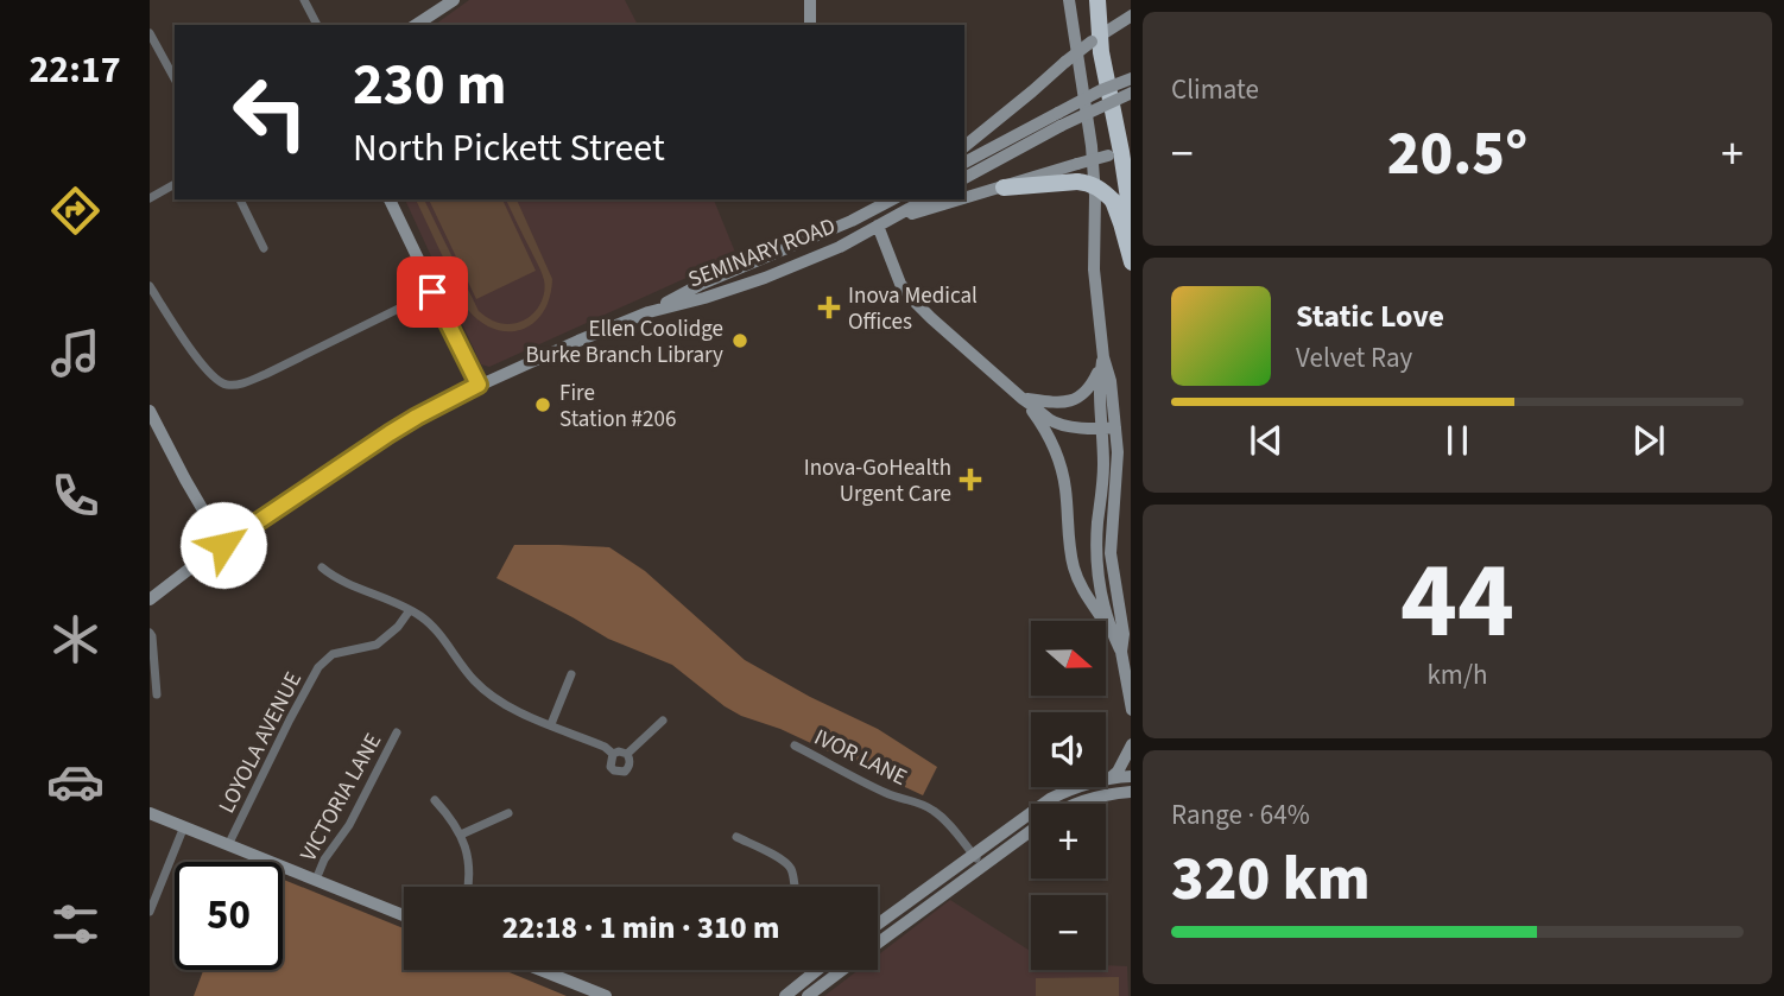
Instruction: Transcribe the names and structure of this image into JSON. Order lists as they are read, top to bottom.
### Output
{
  "streets": {
    "main road": ["SEMINARY ROAD"],
    "street": ["LOYOLA AVENUE", "IVOR LANE", "VICTORIA LANE"]
  },
  "places": {
    "health": ["Inova Medical Offices", "Inova-GoHealth Urgent Care"],
    "other": ["Ellen Coolidge Burke Branch Library", "Fire Station #206"]
  },
  "north": "right",
  "page": {
    "tabs": "22:17",
    "tile": [
      "Climate",
      ["44", "km/h"],
      ["Range · 64%", "320 km"]
    ],
    "turn": ["230 m", "North Pickett Street"],
    "heat": ["−", "20.5°", "+"],
    "song": ["Static Love", "Velvet Ray"],
    "map_buttons": ["+", "−"],
    "limit": "50",
    "trip": "22:18 · 1 min · 310 m"
  }
}
